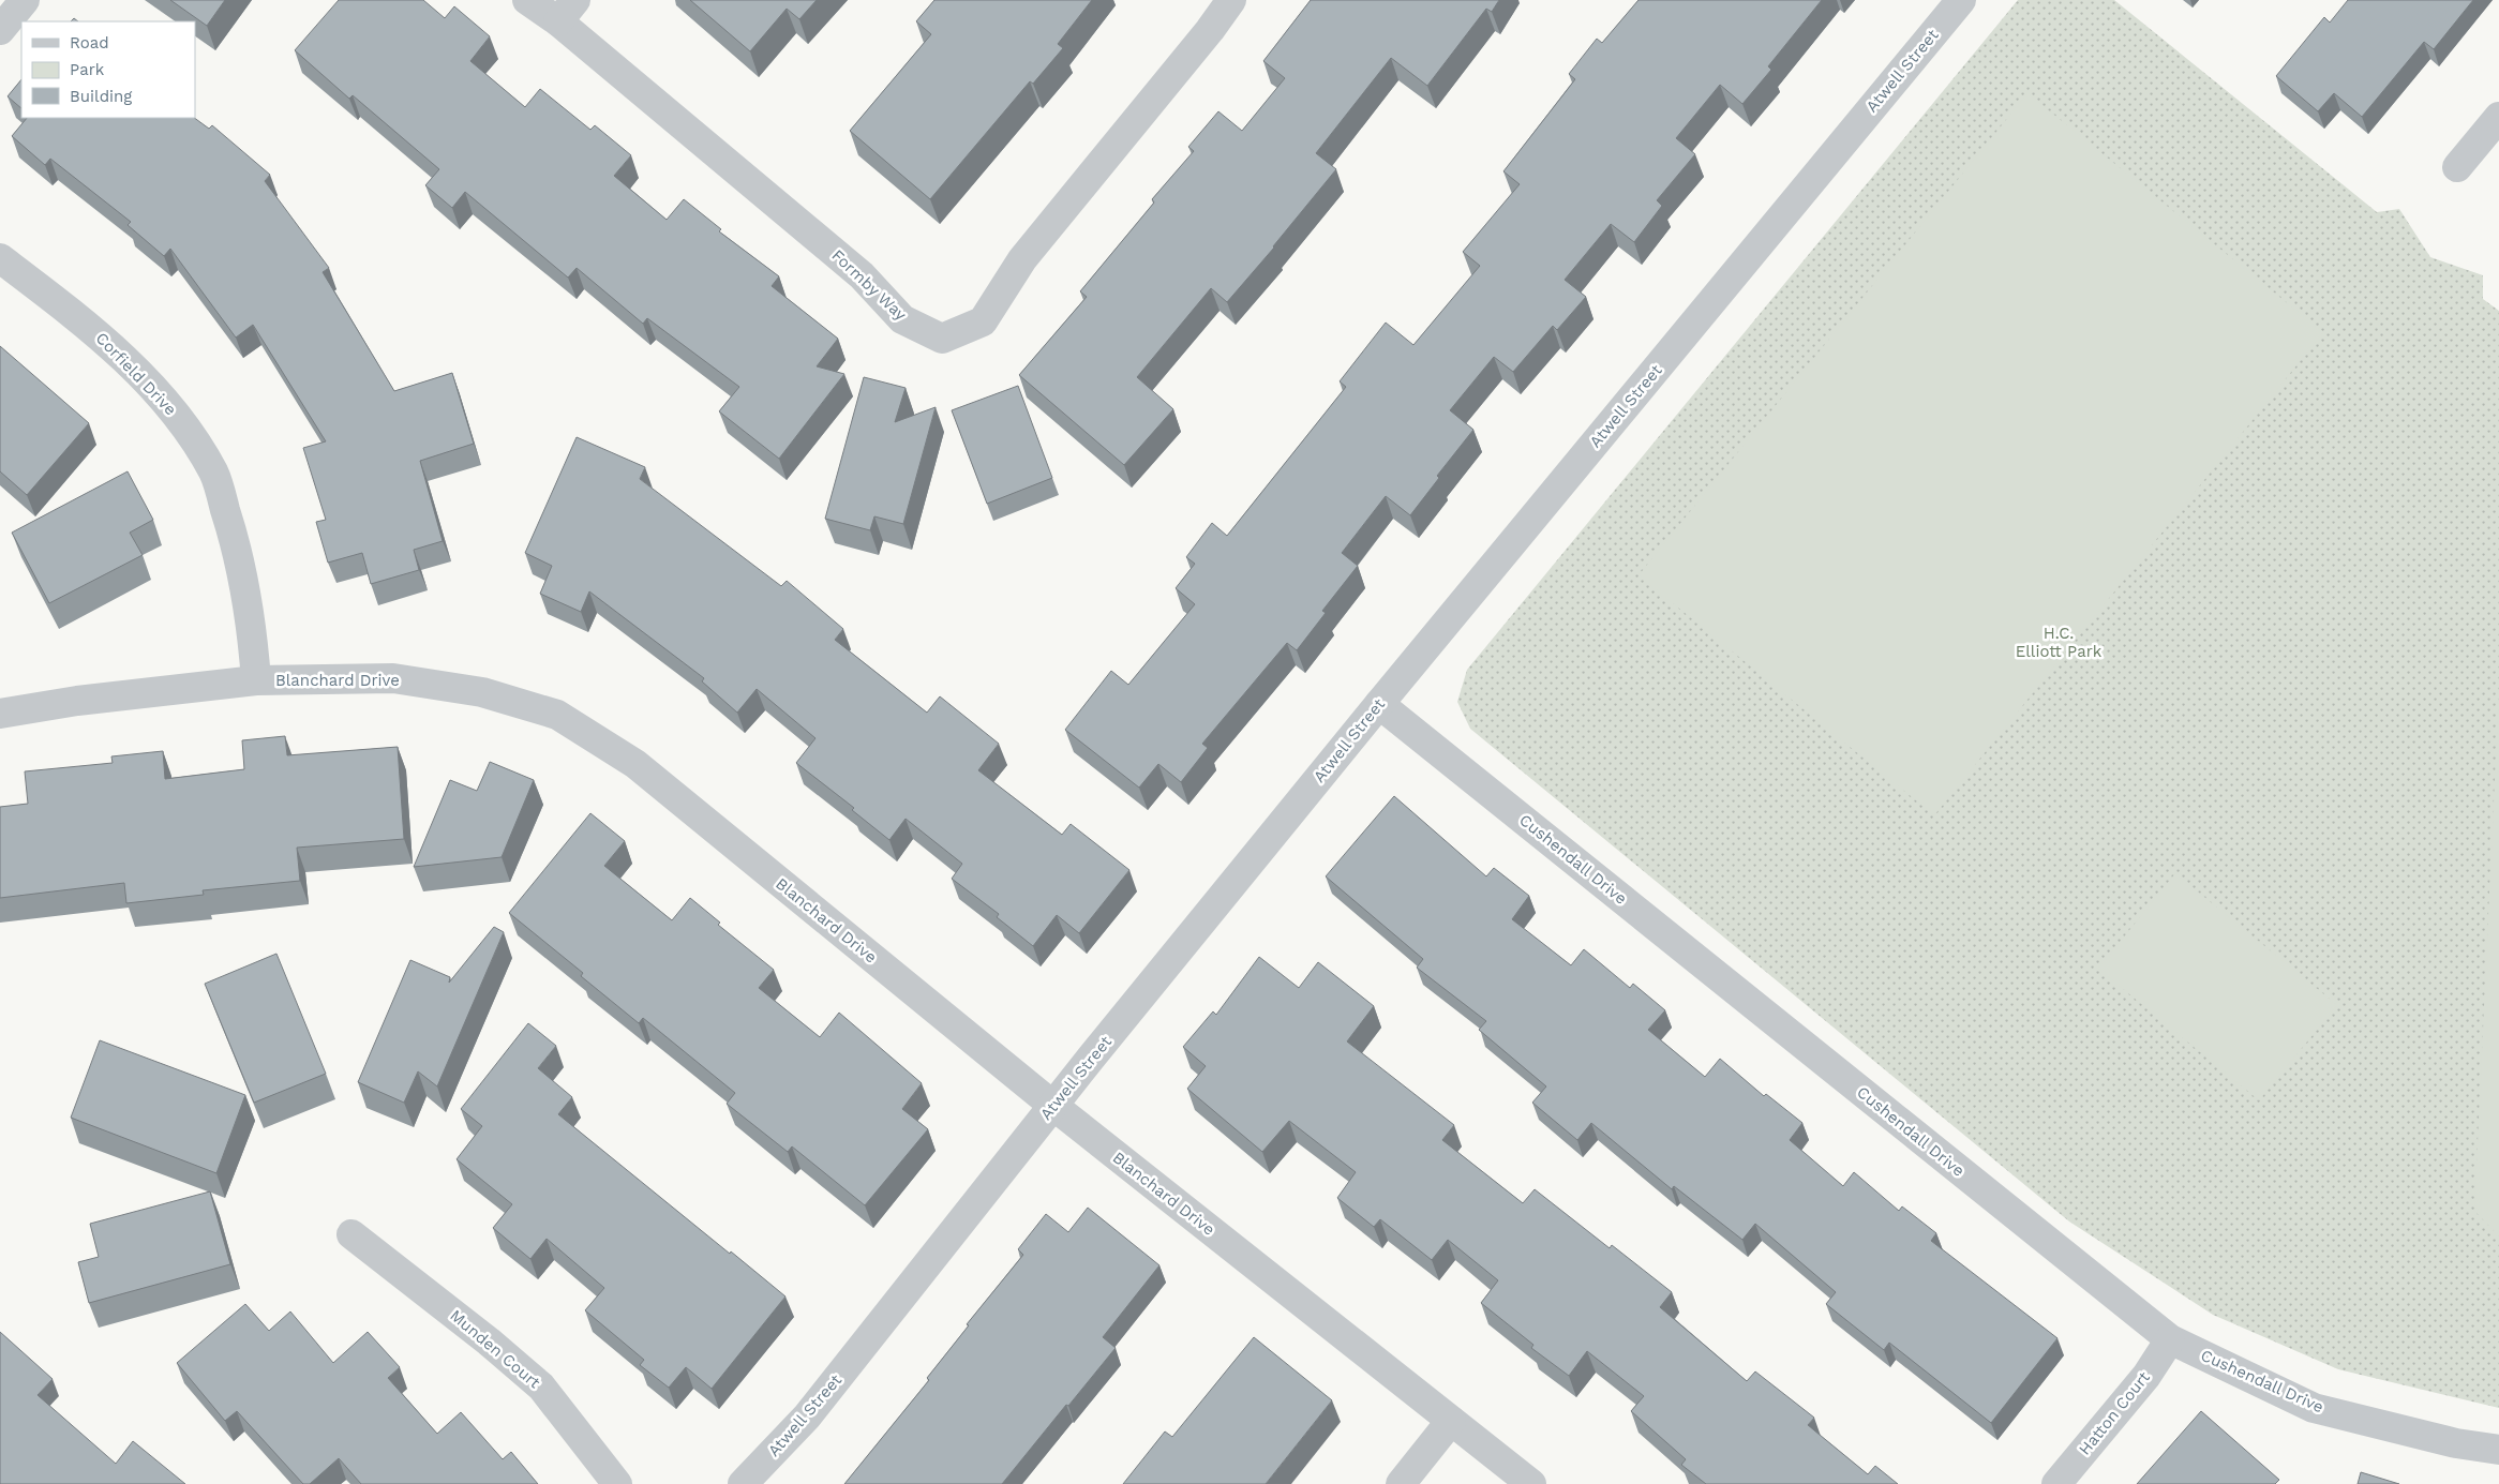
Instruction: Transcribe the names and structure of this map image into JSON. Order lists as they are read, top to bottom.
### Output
{
  "streets": {
    "street": [
      "Atwell Street",
      "Formby Way",
      "Corfield Drive",
      "Blanchard Drive",
      "Cushendall Drive",
      "Munden Court",
      "Hatton Court"
    ]
  },
  "crossings": [
    ["Atwell Street", "Blanchard Drive"],
    ["Atwell Street", "Cushendall Drive"],
    ["Corfield Drive", "Blanchard Drive"],
    ["Cushendall Drive", "Hatton Court"]
  ],
  "parks": ["H.C. Elliott Park"],
  "legend": ["Road", "Park", "Building"]
}
